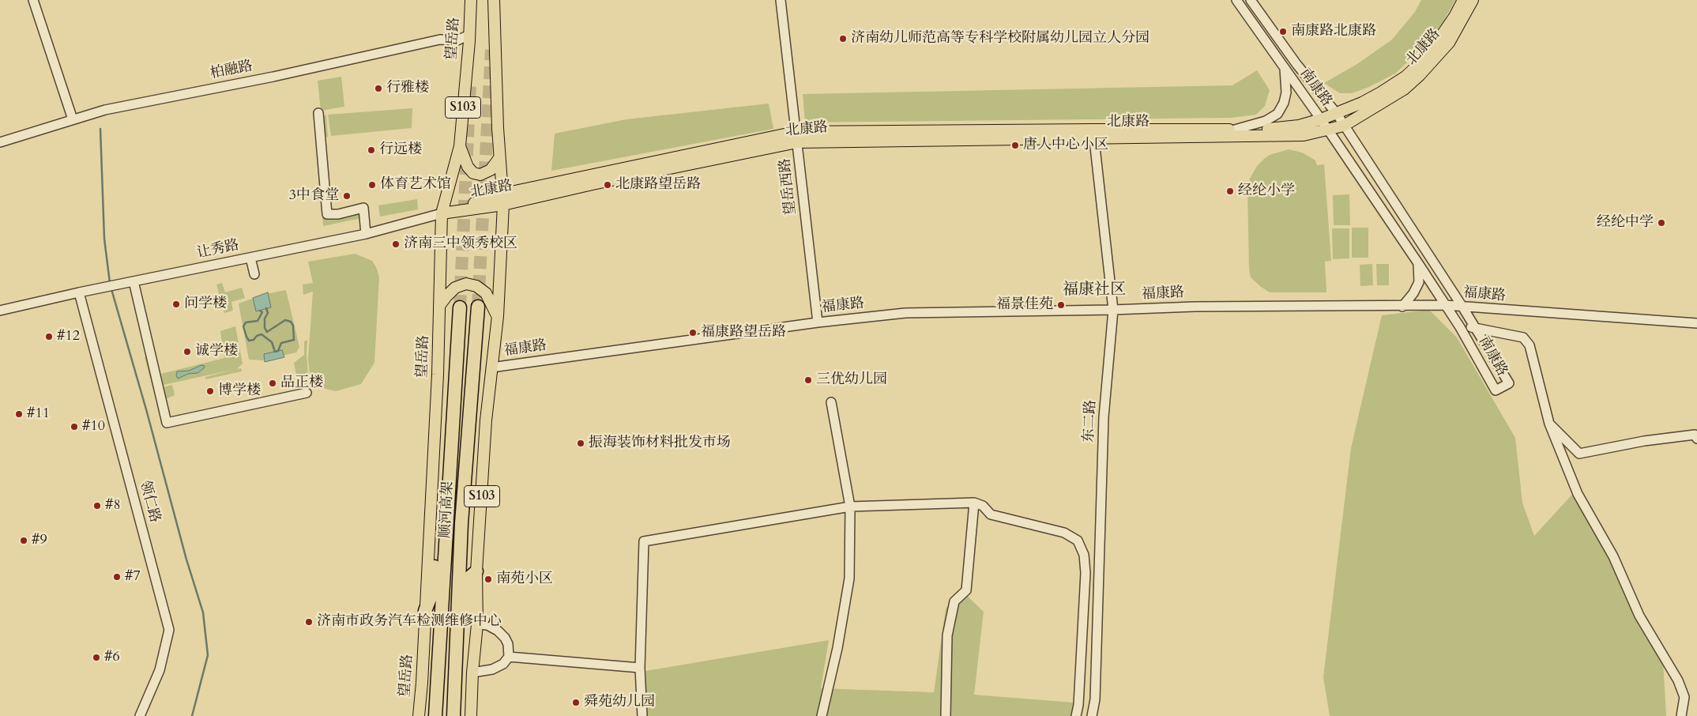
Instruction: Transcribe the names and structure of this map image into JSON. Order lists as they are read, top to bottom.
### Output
{
  "streets": {
    "highway": ["顺河高架"],
    "main road": ["望岳路", "北康路", "S103"],
    "street": [
      "柏融路",
      "南康路",
      "望岳西路",
      "让秀路",
      "福康路",
      "东二路",
      "领仁路"
    ]
  },
  "crossings": [
    ["望岳路", "北康路"],
    ["望岳路", "柏融路"],
    ["望岳路", "让秀路"],
    ["北康路", "南康路"],
    ["北康路", "S103"],
    ["北康路", "望岳西路"],
    ["北康路", "让秀路"],
    ["北康路", "东二路"],
    ["南康路", "福康路"],
    ["S103", "福康路"],
    ["望岳西路", "福康路"],
    ["让秀路", "领仁路"],
    ["福康路", "东二路"]
  ],
  "districts": ["福康社区"],
  "places": [
    "南康路北康路",
    "济南幼儿师范高等专科学校附属幼儿园立人分园",
    "行雅楼",
    "唐人中心小区",
    "行远楼",
    "体育艺术馆",
    "北康路望岳路",
    "经纶小学",
    "3中食堂",
    "经纶中学",
    "济南三中领秀校区",
    "问学楼",
    "福景佳苑",
    "福康路望岳路",
    "#12",
    "诚学楼",
    "三优幼儿园",
    "品正楼",
    "博学楼",
    "#11",
    "#10",
    "振海装饰材料批发市场",
    "#8",
    "#9",
    "#7",
    "南苑小区",
    "济南市政务汽车检测维修中心",
    "#6",
    "舜苑幼儿园"
  ]
}
